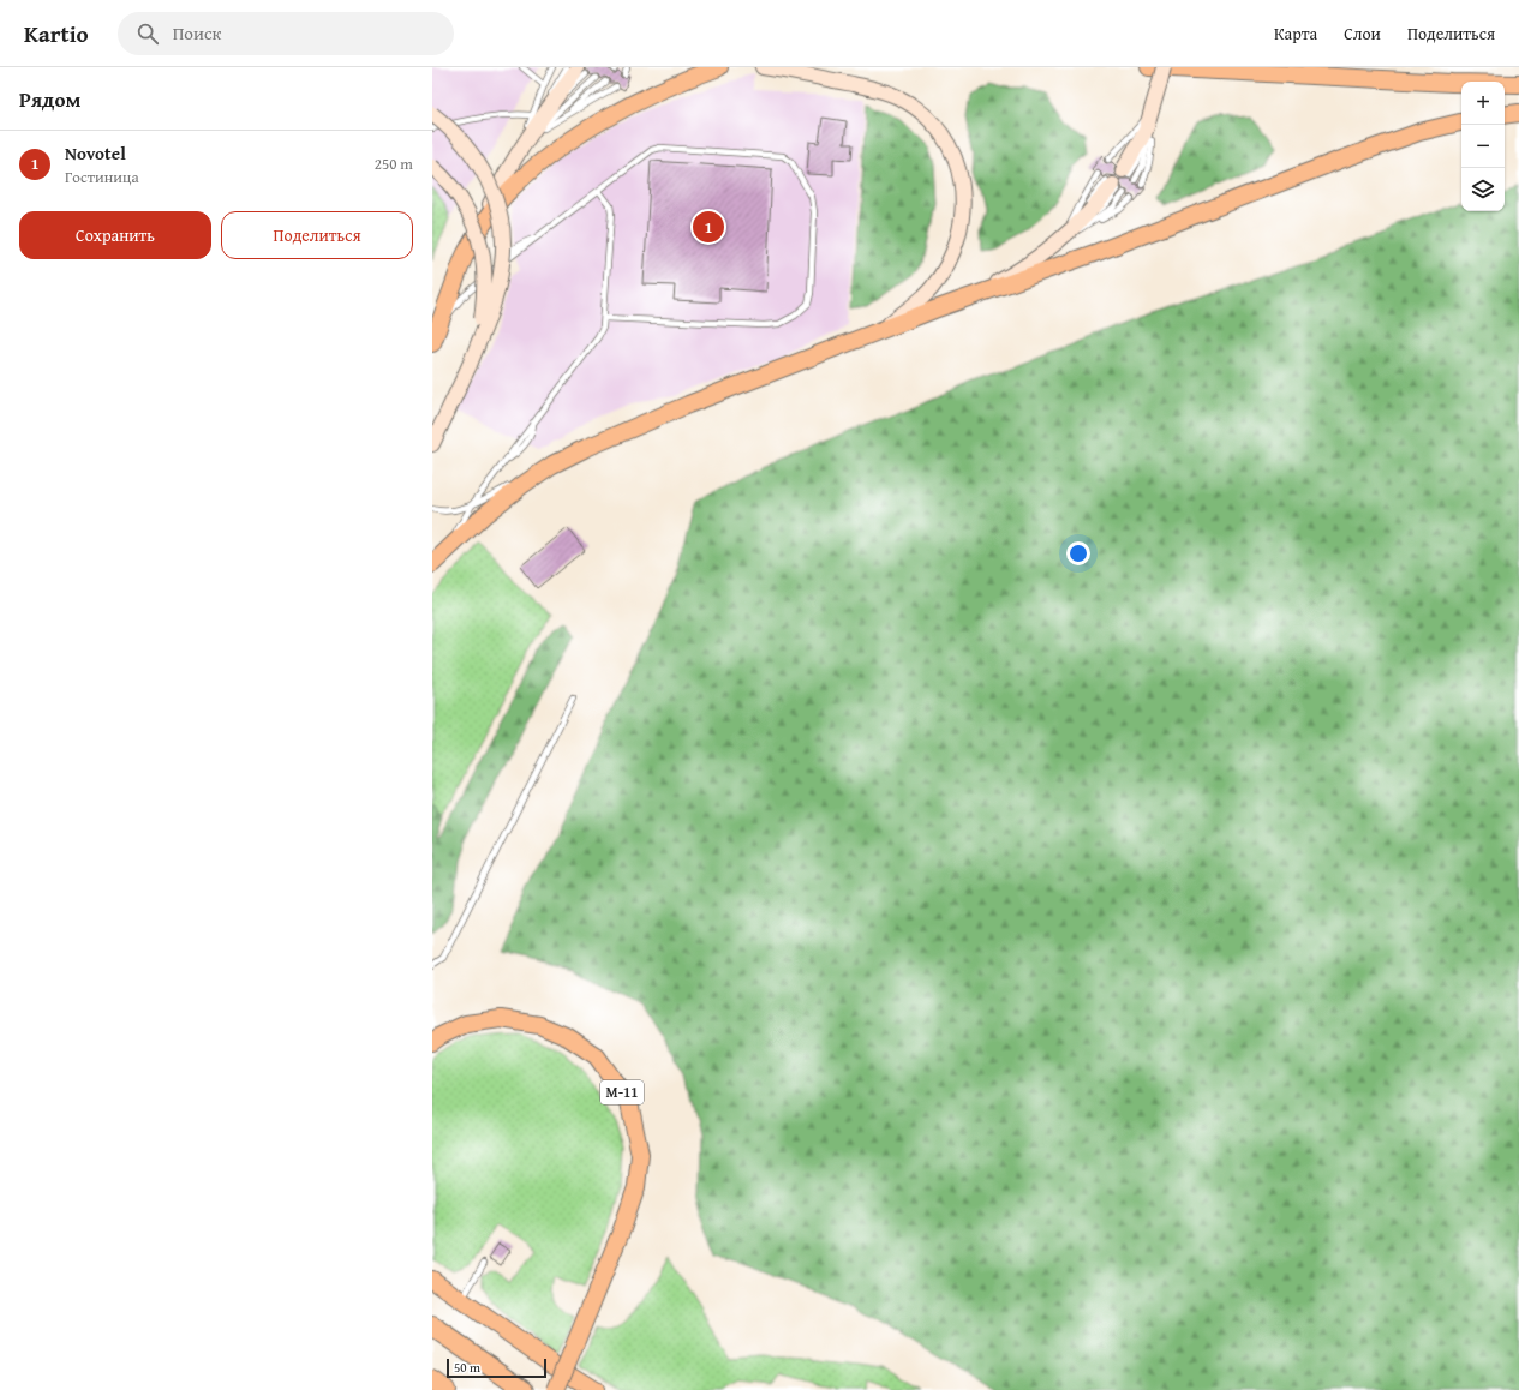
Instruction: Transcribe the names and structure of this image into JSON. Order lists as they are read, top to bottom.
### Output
{
  "streets": {
    "main road": ["М-11"]
  },
  "scale_bar": "50 m",
  "page": {
    "header": "Kartio",
    "search": "Поиск",
    "nav": ["Карта", "Слои", "Поделиться"],
    "heading": "Рядом",
    "map_buttons": ["+", "−"],
    "list": [
      {
        "mark": "1",
        "name": "Novotel",
        "note": "Гостиница",
        "value": "250 m"
      }
    ],
    "buttons": ["Сохранить", "Поделиться"],
    "pins": "1",
    "scale": "50 m"
  }
}
